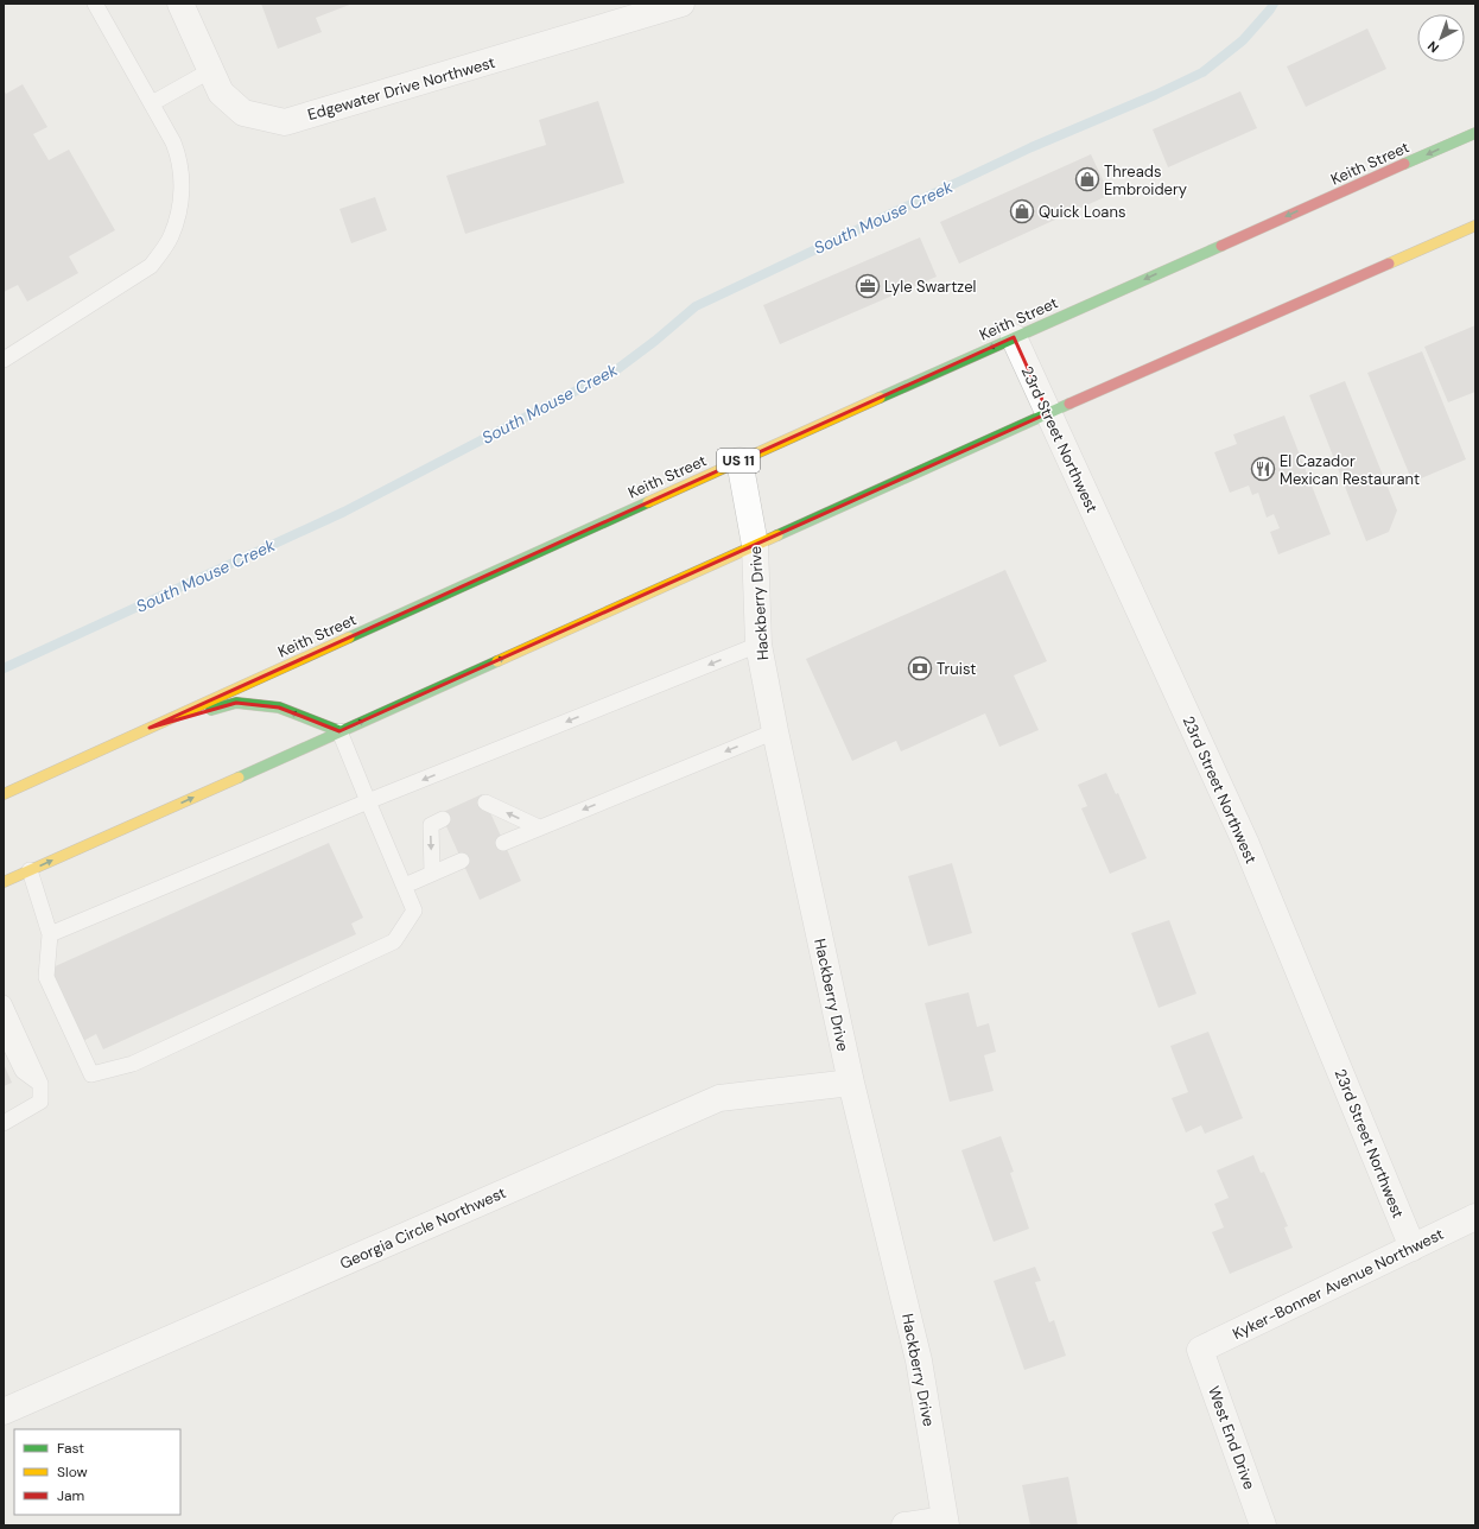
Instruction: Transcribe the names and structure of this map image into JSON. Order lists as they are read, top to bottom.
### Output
{
  "streets": {
    "main road": ["Keith Street", "US 11"],
    "street": [
      "Edgewater Drive Northwest",
      "23rd Street Northwest",
      "Hackberry Drive",
      "Georgia Circle Northwest",
      "Kyker-Bonner Avenue Northwest",
      "West End Drive"
    ]
  },
  "crossings": [
    ["Keith Street", "23rd Street Northwest"],
    ["Keith Street", "Hackberry Drive"],
    ["23rd Street Northwest", "Kyker-Bonner Avenue Northwest"],
    ["Hackberry Drive", "Georgia Circle Northwest"],
    ["Kyker-Bonner Avenue Northwest", "West End Drive"]
  ],
  "water": ["South Mouse Creek"],
  "places": {
    "shop": ["Threads Embroidery", "Quick Loans"],
    "office": ["Lyle Swartzel"],
    "restaurant": ["El Cazador Mexican Restaurant"],
    "bank": ["Truist"]
  },
  "legend": ["Fast", "Slow", "Jam"],
  "north": "bottom left"
}
